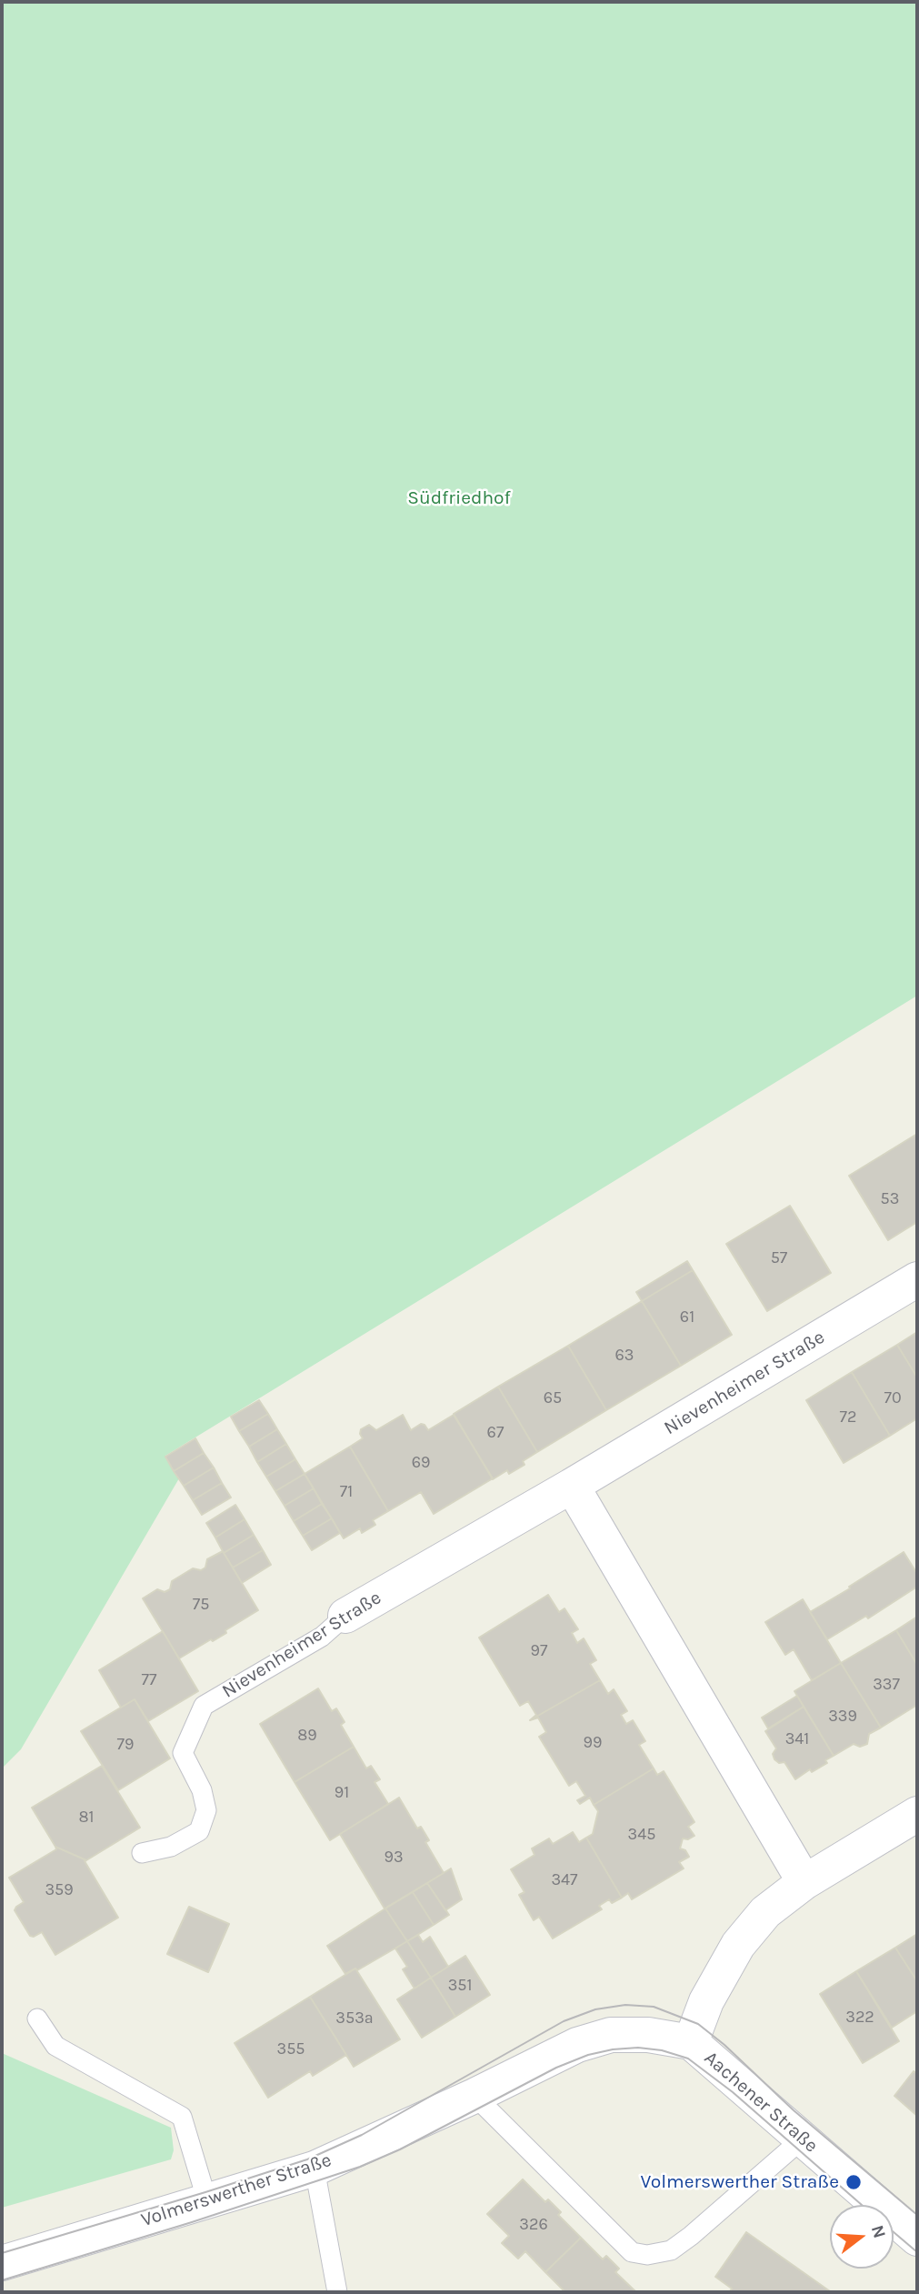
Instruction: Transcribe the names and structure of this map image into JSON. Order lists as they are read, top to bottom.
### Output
{
  "streets": {
    "street": ["Nievenheimer Straße", "Aachener Straße", "Volmerswerther Straße"]
  },
  "crossings": [
    ["Aachener Straße", "Volmerswerther Straße"]
  ],
  "parks": ["Südfriedhof"],
  "places": ["Volmerswerther Straße"],
  "house_numbers": [
    "53",
    "57",
    "61",
    "63",
    "65",
    "70",
    "72",
    "67",
    "69",
    "71",
    "75",
    "97",
    "77",
    "337",
    "339",
    "89",
    "341",
    "99",
    "79",
    "91",
    "81",
    "345",
    "93",
    "347",
    "359",
    "351",
    "322",
    "353a",
    "355",
    "326"
  ],
  "north": "right"
}
